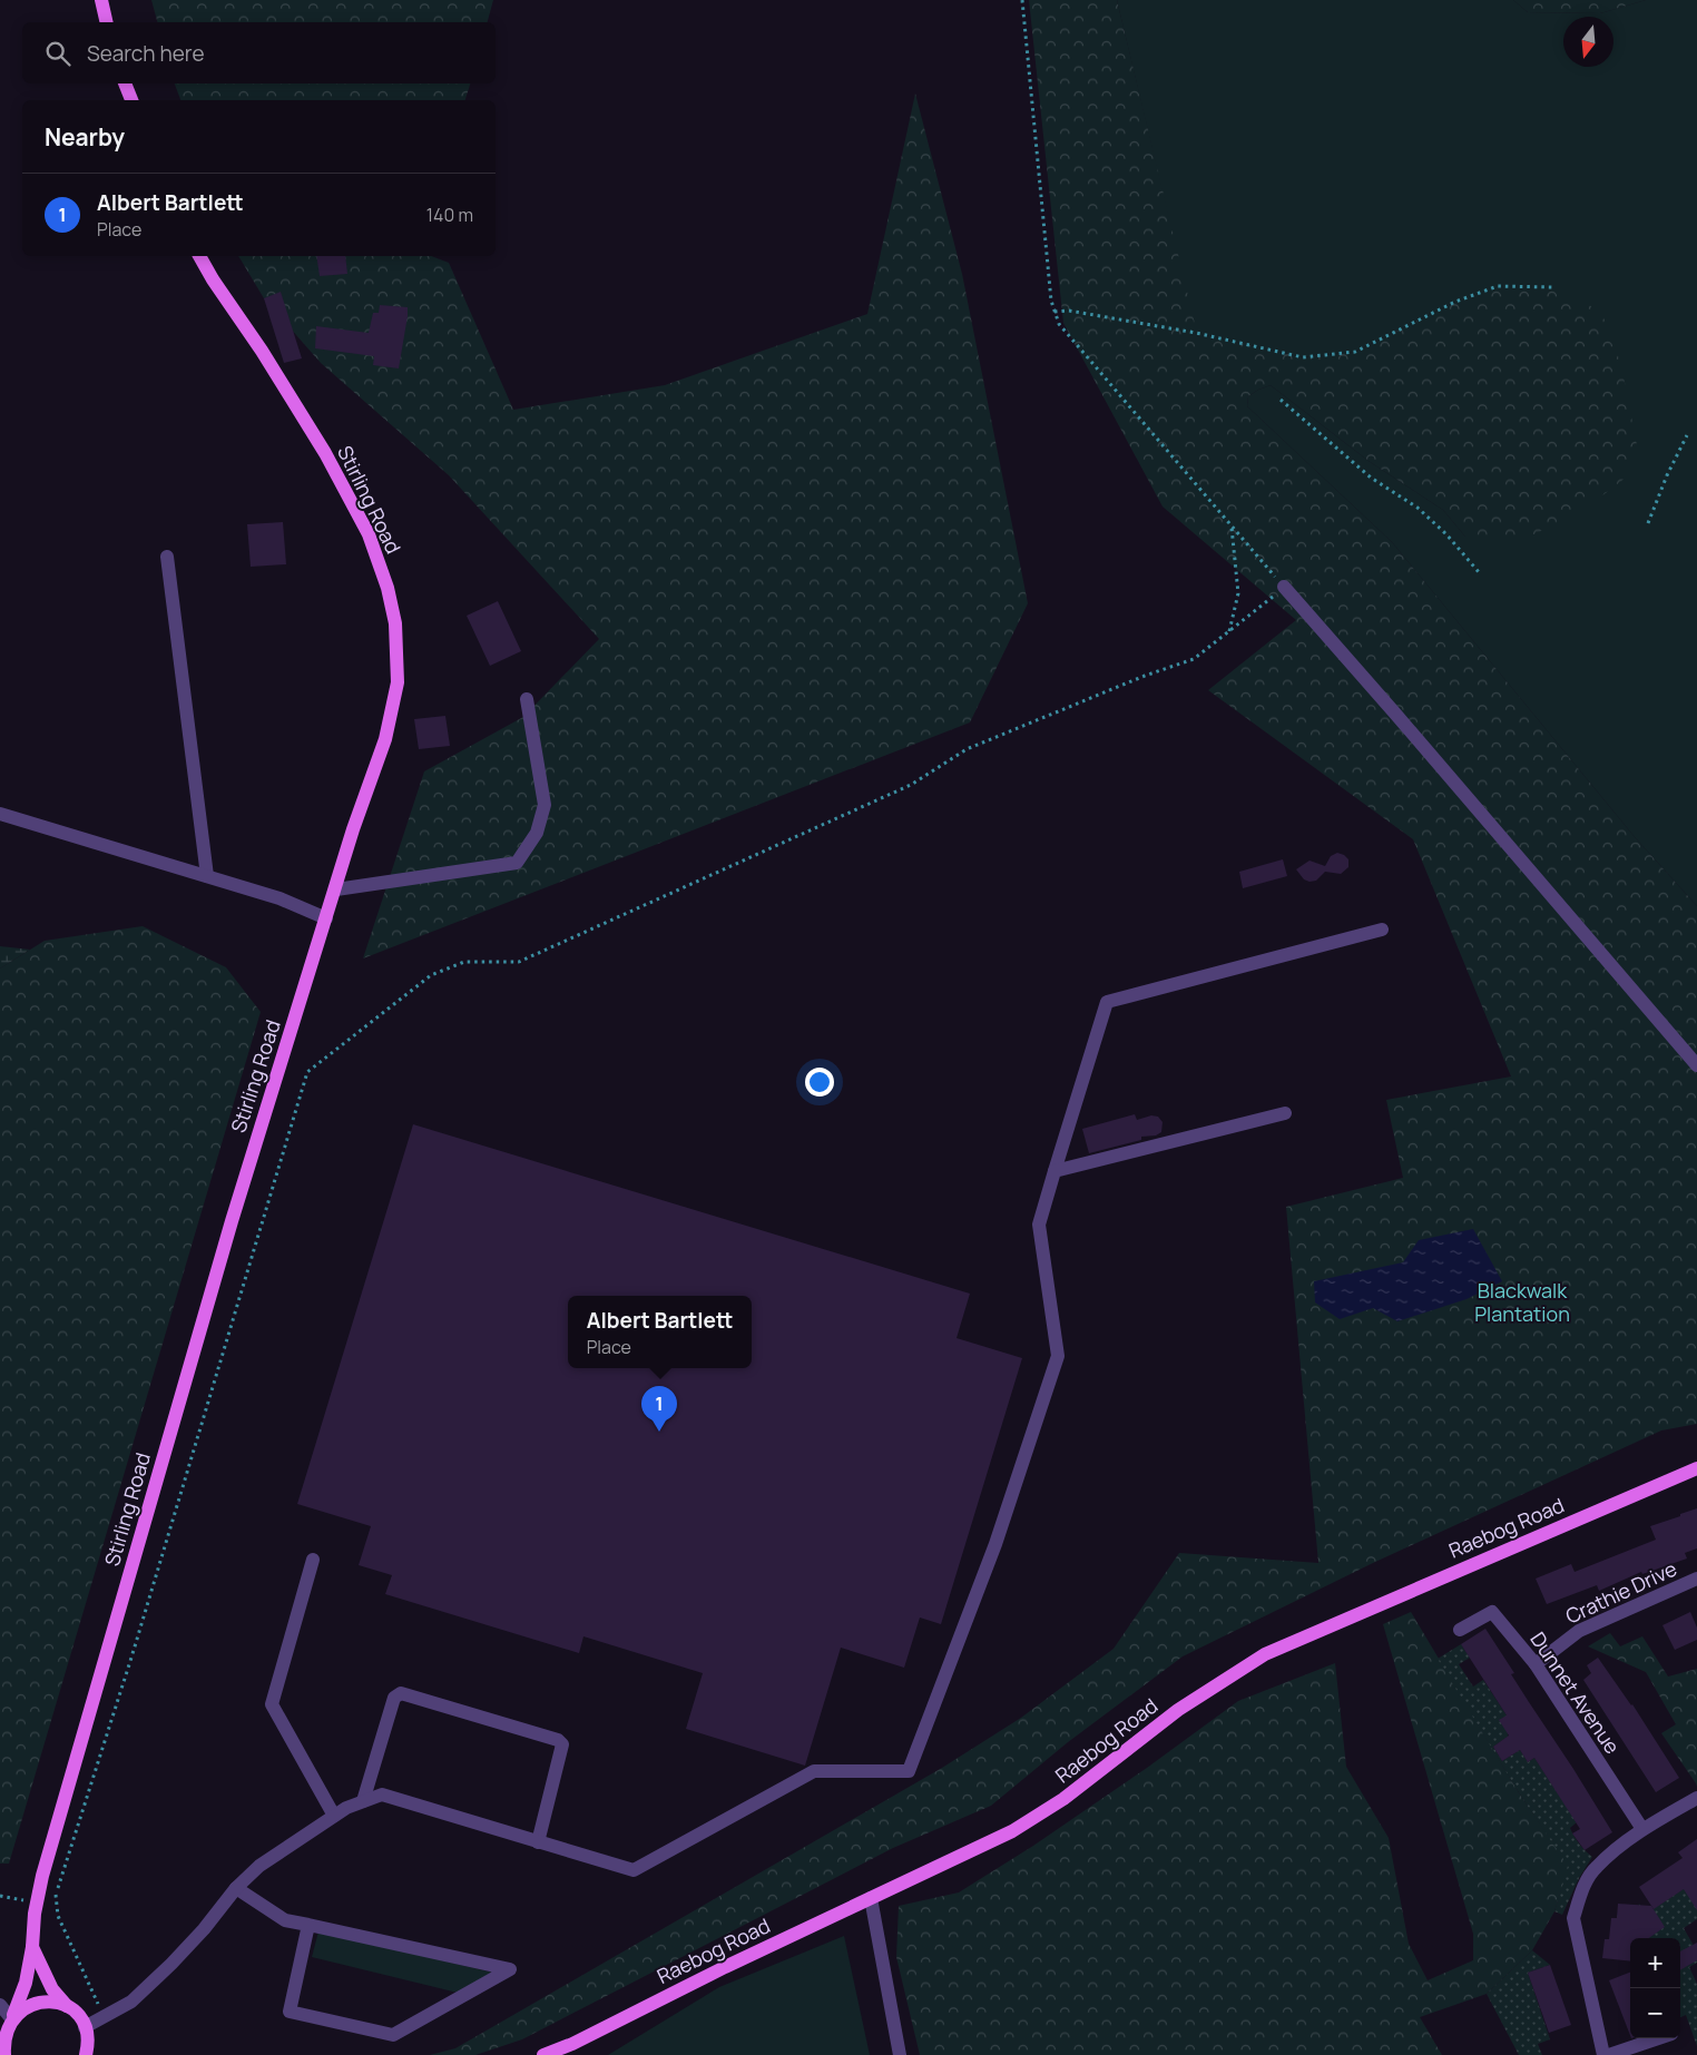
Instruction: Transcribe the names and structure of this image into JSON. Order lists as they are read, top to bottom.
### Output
{
  "streets": {
    "main road": ["Stirling Road", "Raebog Road"],
    "street": ["Crathie Drive", "Dunnet Avenue"]
  },
  "crossings": [
    ["Crathie Drive", "Dunnet Avenue"]
  ],
  "parks": ["Blackwalk Plantation"],
  "north": "bottom",
  "page": {
    "search": "Search here",
    "heading": "Nearby",
    "list": [
      {
        "mark": "1",
        "name": "Albert Bartlett",
        "note": "Place",
        "value": "140 m"
      }
    ],
    "popup": ["Albert Bartlett", "Place"],
    "pins": "1",
    "map_buttons": ["+", "−"]
  }
}
